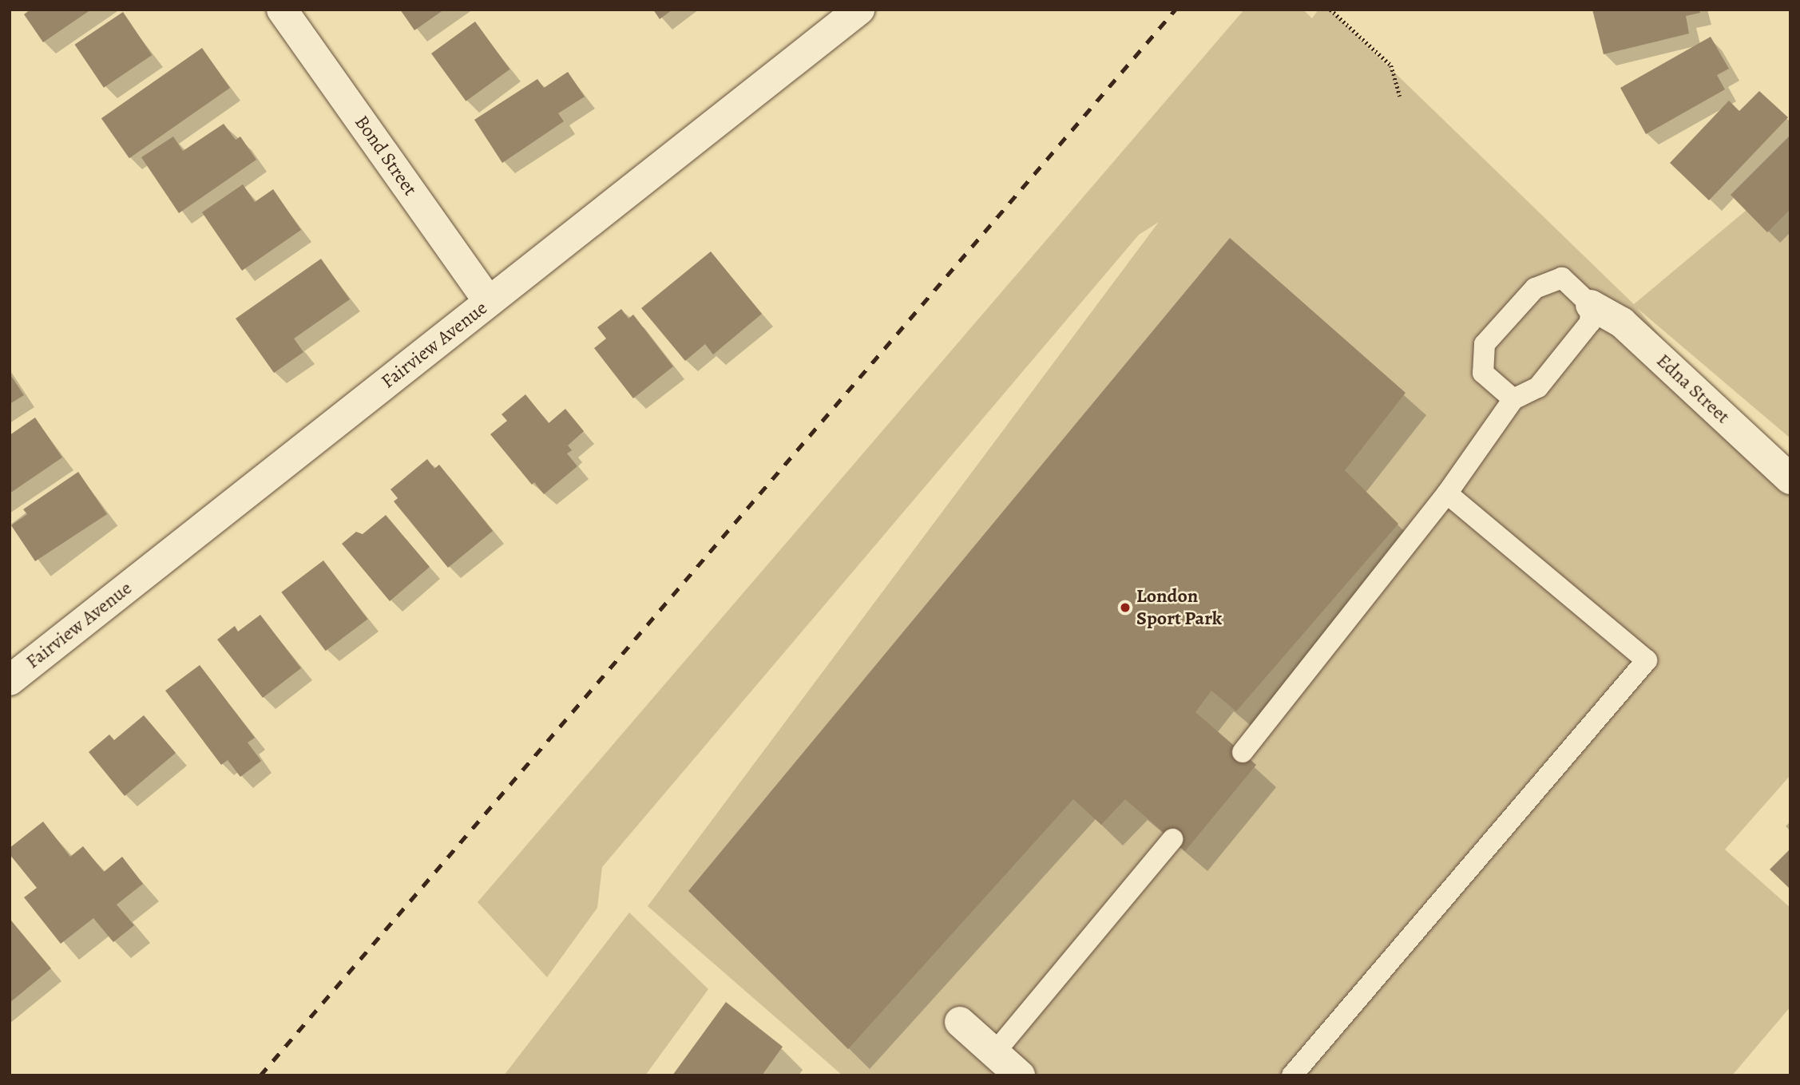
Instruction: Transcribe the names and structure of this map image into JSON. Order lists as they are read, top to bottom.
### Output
{
  "streets": {
    "street": ["Bond Street", "Fairview Avenue", "Edna Street"]
  },
  "crossings": [
    ["Bond Street", "Fairview Avenue"]
  ],
  "places": ["London Sport Park"]
}
